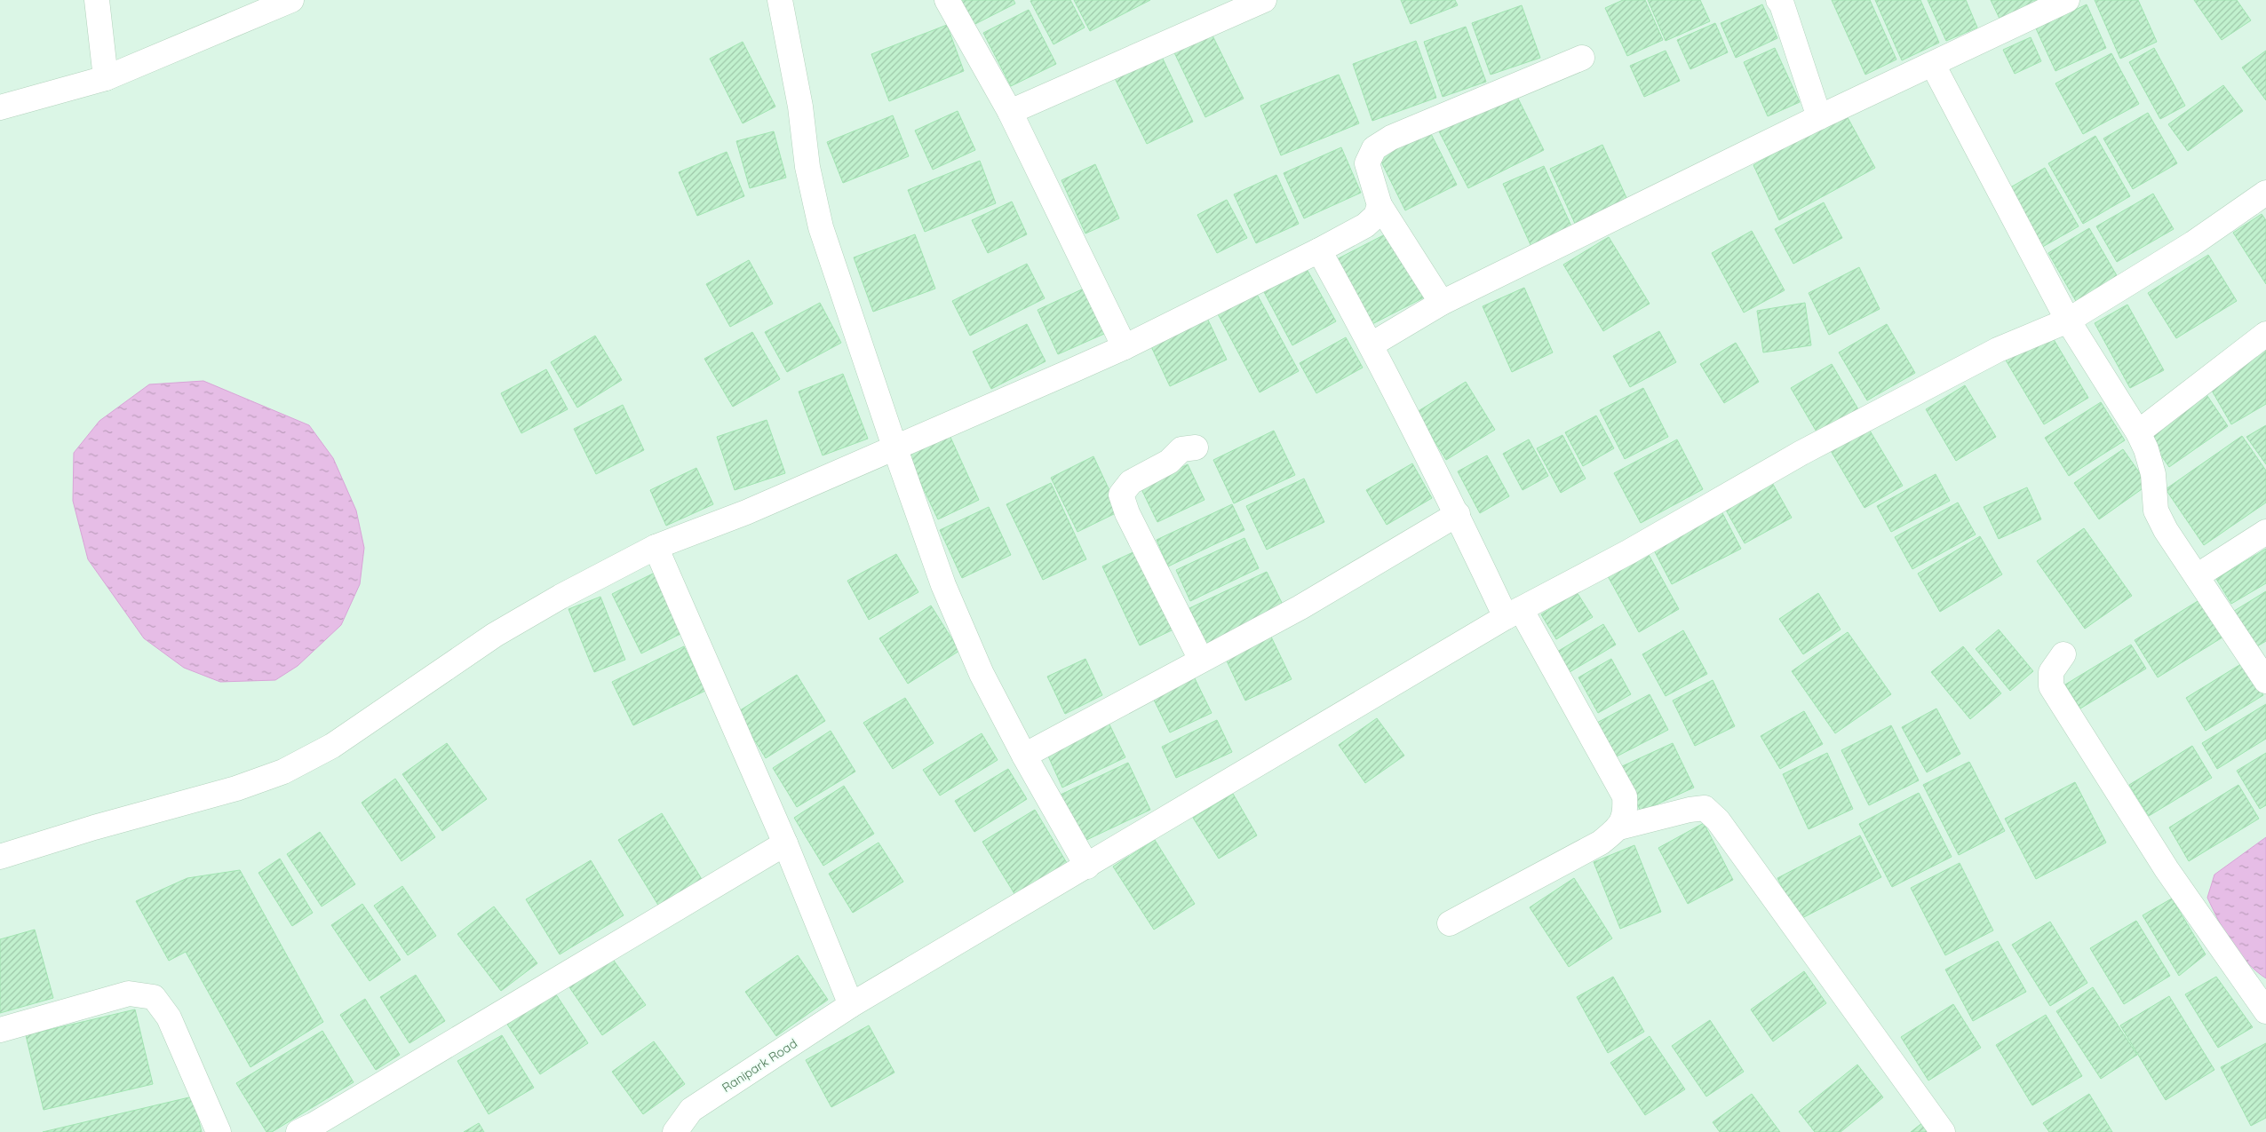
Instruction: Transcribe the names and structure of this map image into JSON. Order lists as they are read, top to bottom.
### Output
{
  "streets": {
    "street": ["Ranipark Road"]
  }
}
